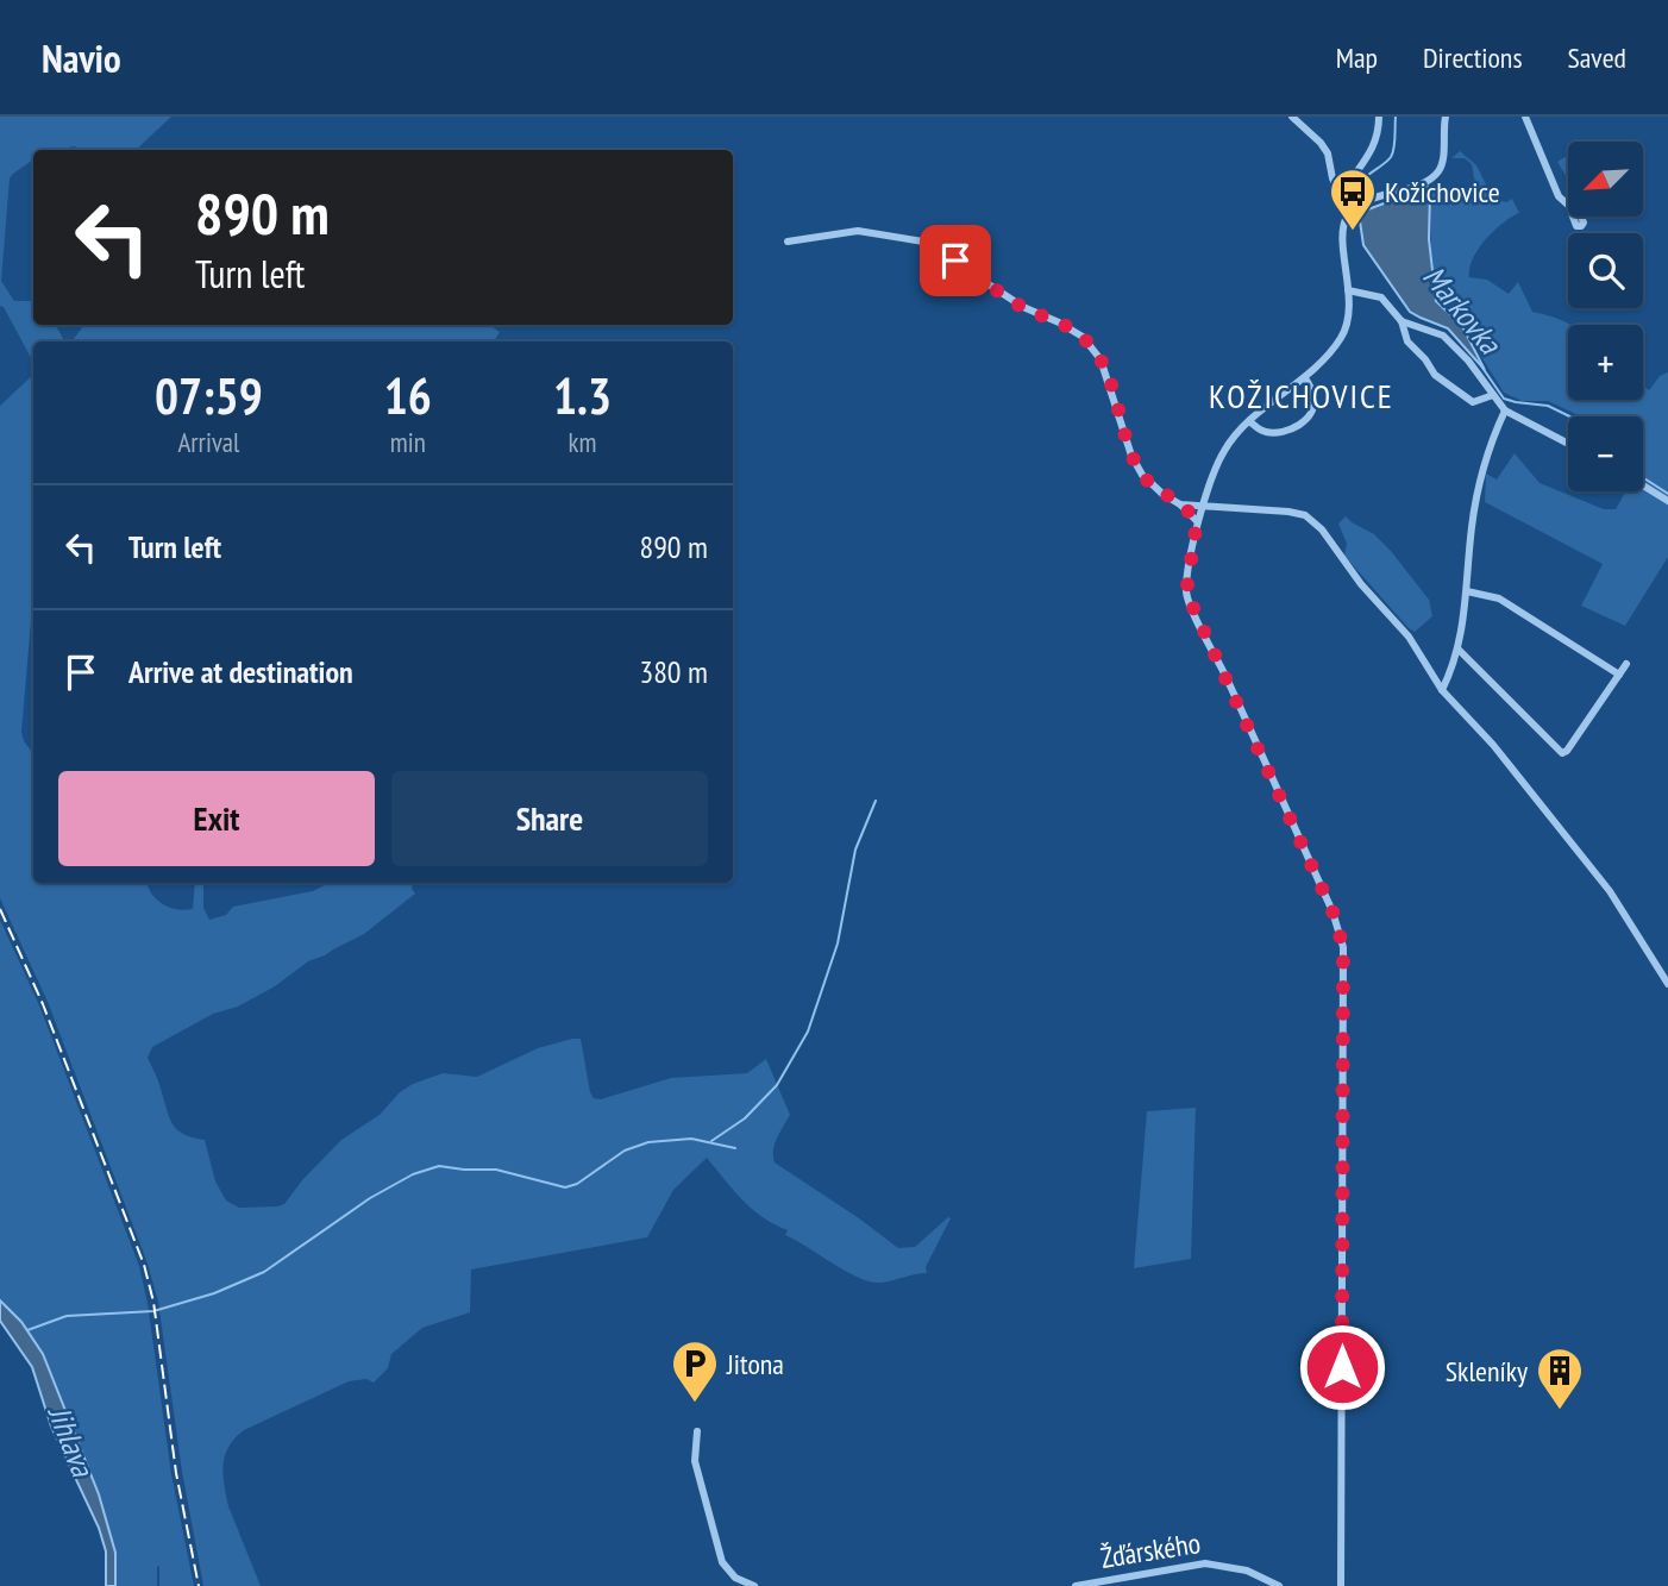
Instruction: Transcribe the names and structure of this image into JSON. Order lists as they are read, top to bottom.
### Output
{
  "streets": {
    "street": ["Žďárského"]
  },
  "districts": ["KOŽICHOVICE"],
  "water": ["Markovka", "Jihlava"],
  "places": {
    "bus stop": ["Kožichovice"],
    "parking": ["Jitona"],
    "building": ["Skleníky"]
  },
  "north": "bottom left",
  "page": {
    "header": "Navio",
    "nav": ["Map", "Directions", "Saved"],
    "map_buttons": ["+", "−"],
    "turn": ["890 m", "Turn left"],
    "eta": [
      "07:59",
      "Arrival",
      "16",
      "min",
      "1.3",
      "km"
    ],
    "list": [
      {
        "name": "Turn left",
        "value": "890 m"
      },
      {
        "name": "Arrive at destination",
        "value": "380 m"
      }
    ],
    "buttons": ["Exit", "Share"]
  }
}
